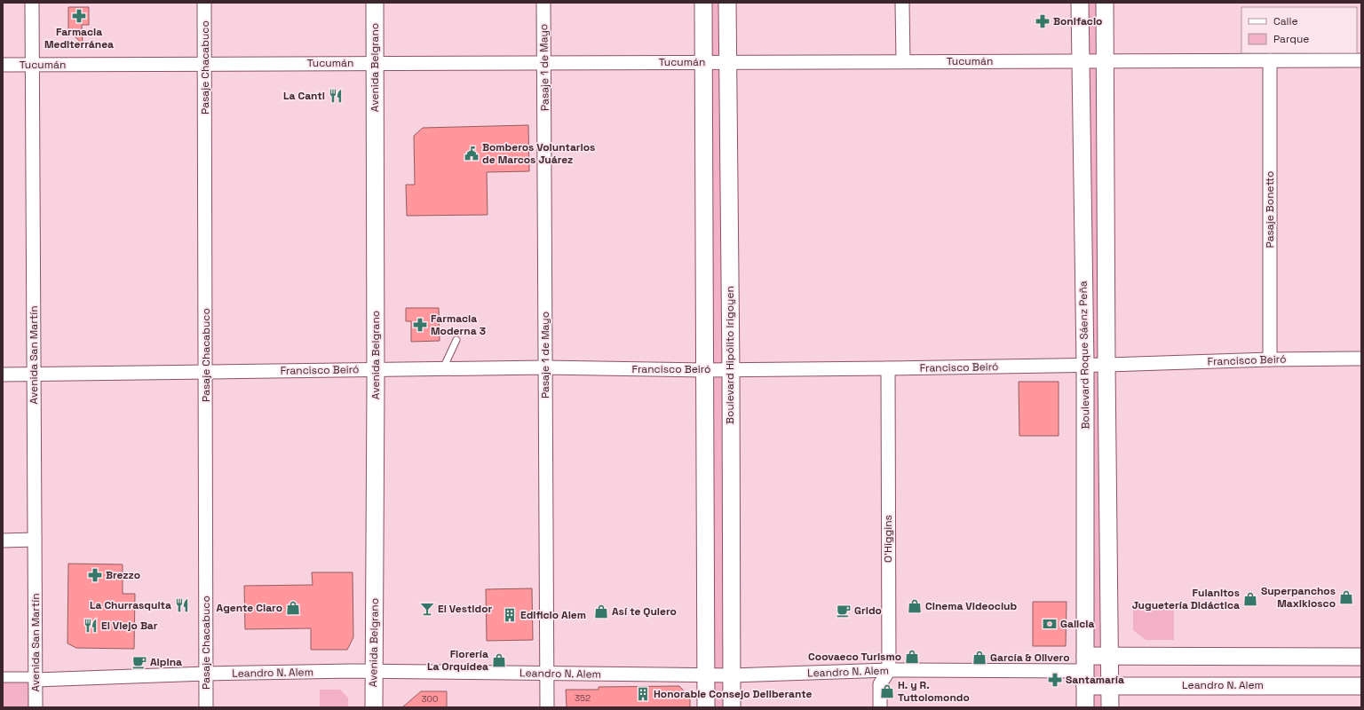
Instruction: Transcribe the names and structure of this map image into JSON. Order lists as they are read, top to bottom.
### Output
{
  "streets": {
    "street": [
      "Tucumán",
      "Pasaje Chacabuco",
      "Avenida Belgrano",
      "Pasaje 1 de Mayo",
      "Pasaje Bonetto",
      "Avenida San Martín",
      "Boulevard Hipólito Irigoyen",
      "Boulevard Roque Sáenz Peña",
      "Francisco Beiró",
      "O'Higgins",
      "Leandro N. Alem"
    ]
  },
  "crossings": [
    ["Tucumán", "Pasaje Chacabuco"],
    ["Tucumán", "Avenida Belgrano"],
    ["Tucumán", "Pasaje 1 de Mayo"],
    ["Tucumán", "Pasaje Bonetto"],
    ["Tucumán", "Avenida San Martín"],
    ["Tucumán", "Boulevard Hipólito Irigoyen"],
    ["Tucumán", "Boulevard Roque Sáenz Peña"],
    ["Pasaje Chacabuco", "Francisco Beiró"],
    ["Pasaje Chacabuco", "Leandro N. Alem"],
    ["Avenida Belgrano", "Francisco Beiró"],
    ["Avenida Belgrano", "Leandro N. Alem"],
    ["Pasaje 1 de Mayo", "Francisco Beiró"],
    ["Pasaje 1 de Mayo", "Leandro N. Alem"],
    ["Pasaje Bonetto", "Francisco Beiró"],
    ["Avenida San Martín", "Francisco Beiró"],
    ["Avenida San Martín", "Leandro N. Alem"],
    ["Boulevard Hipólito Irigoyen", "Francisco Beiró"],
    ["Boulevard Hipólito Irigoyen", "Leandro N. Alem"],
    ["Boulevard Roque Sáenz Peña", "Francisco Beiró"],
    ["Boulevard Roque Sáenz Peña", "Leandro N. Alem"],
    ["Francisco Beiró", "O'Higgins"],
    ["O'Higgins", "Leandro N. Alem"]
  ],
  "places": {
    "pharmacy": [
      "Farmacia Mediterránea",
      "Bonifacio",
      "Farmacia Moderna 3",
      "Brezzo",
      "Santamaría"
    ],
    "restaurant": ["La Canti", "La Churrasquita", "El Viejo Bar"],
    "public building": ["Bomberos Voluntarios de Marcos Juárez"],
    "shop": [
      "Superpanchos Maxikiosco",
      "Fulanitos Juguetería Didáctica",
      "Cinema Videoclub",
      "Agente Claro",
      "Así te Quiero",
      "Coovaeco Turismo",
      "García & Olivero",
      "Florería La Orquídea",
      "H. y R. Tuttolomondo"
    ],
    "bar": ["El Vestidor"],
    "cafe": ["Grido", "Alpina"],
    "building": ["Edificio Alem", "Honorable Consejo Deliberante"],
    "bank": ["Galicia"]
  },
  "house_numbers": ["352", "300"],
  "legend": ["Calle", "Parque"]
}
